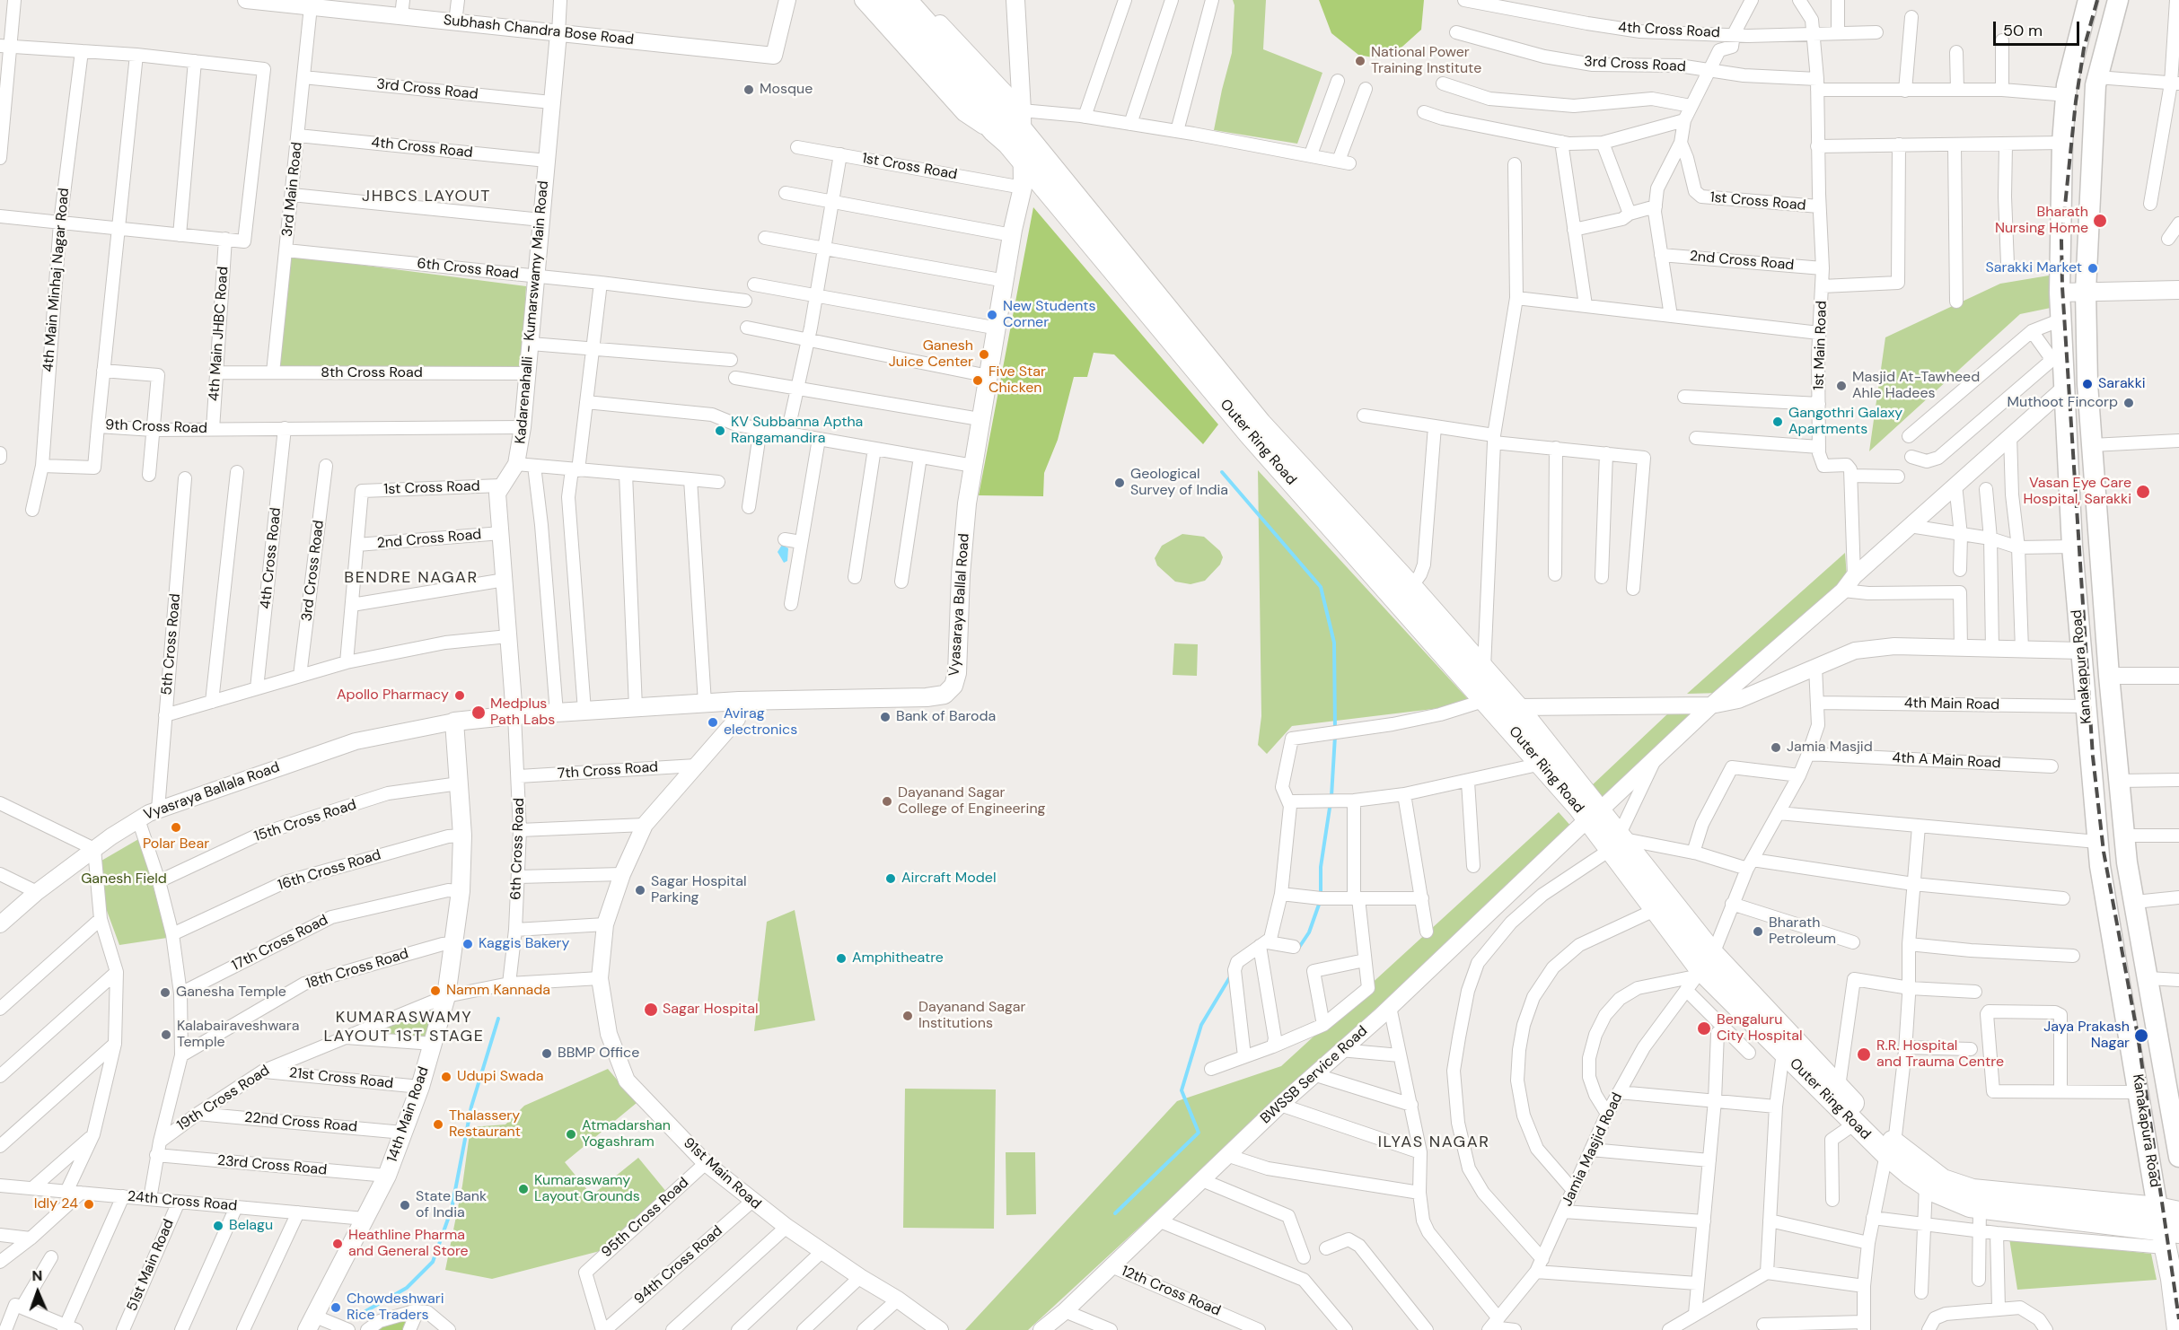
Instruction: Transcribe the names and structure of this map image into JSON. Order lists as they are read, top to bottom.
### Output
{
  "streets": {
    "highway": ["Outer Ring Road", "Kanakapura Road"],
    "main road": ["Vyasaraya Ballal Road", "14th Main Road"],
    "street": [
      "Subhash Chandra Bose Road",
      "4th Cross Road",
      "3rd Cross Road",
      "1st Cross Road",
      "3rd Main Road",
      "2nd Cross Road",
      "6th Cross Road",
      "4th Main Minhaj Nagar Road",
      "Kadarenahalli - Kumarswamy Main Road",
      "4th Main JHBC Road",
      "1st Main Road",
      "8th Cross Road",
      "9th Cross Road",
      "5th Cross Road",
      "4th Main Road",
      "4th A Main Road",
      "7th Cross Road",
      "Vyasraya Ballala Road",
      "15th Cross Road",
      "16th Cross Road",
      "17th Cross Road",
      "18th Cross Road",
      "BWSSB Service Road",
      "21st Cross Road",
      "19th Cross Road",
      "22nd Cross Road",
      "Jamia Masjid Road",
      "23rd Cross Road",
      "91st Main Road",
      "24th Cross Road",
      "95th Cross Road",
      "51st Main Road",
      "94th Cross Road",
      "12th Cross Road"
    ]
  },
  "crossings": [
    ["Subhash Chandra Bose Road", "3rd Main Road"],
    ["Subhash Chandra Bose Road", "Kadarenahalli - Kumarswamy Main Road"],
    ["4th Cross Road", "3rd Main Road"],
    ["4th Cross Road", "Kadarenahalli - Kumarswamy Main Road"],
    ["4th Cross Road", "1st Main Road"],
    ["4th Cross Road", "9th Cross Road"],
    ["3rd Cross Road", "3rd Main Road"],
    ["3rd Cross Road", "Kadarenahalli - Kumarswamy Main Road"],
    ["3rd Cross Road", "1st Main Road"],
    ["1st Cross Road", "2nd Cross Road"],
    ["1st Cross Road", "Kadarenahalli - Kumarswamy Main Road"],
    ["1st Cross Road", "1st Main Road"],
    ["1st Cross Road", "Vyasaraya Ballal Road"],
    ["3rd Main Road", "6th Cross Road"],
    ["3rd Main Road", "8th Cross Road"],
    ["2nd Cross Road", "1st Main Road"],
    ["6th Cross Road", "Kadarenahalli - Kumarswamy Main Road"],
    ["6th Cross Road", "Vyasaraya Ballal Road"],
    ["6th Cross Road", "7th Cross Road"],
    ["6th Cross Road", "19th Cross Road"],
    ["Kadarenahalli - Kumarswamy Main Road", "8th Cross Road"],
    ["Kadarenahalli - Kumarswamy Main Road", "9th Cross Road"],
    ["4th Main JHBC Road", "8th Cross Road"],
    ["4th Main JHBC Road", "9th Cross Road"],
    ["Outer Ring Road", "Vyasaraya Ballal Road"],
    ["Outer Ring Road", "Kanakapura Road"],
    ["Outer Ring Road", "BWSSB Service Road"],
    ["Outer Ring Road", "Jamia Masjid Road"],
    ["Vyasaraya Ballal Road", "Vyasraya Ballala Road"],
    ["Vyasaraya Ballal Road", "14th Main Road"],
    ["Vyasaraya Ballal Road", "91st Main Road"],
    ["5th Cross Road", "Vyasraya Ballala Road"],
    ["Kanakapura Road", "4th Main Road"],
    ["Kanakapura Road", "BWSSB Service Road"],
    ["4th Main Road", "Jamia Masjid Road"],
    ["4th A Main Road", "Jamia Masjid Road"],
    ["7th Cross Road", "91st Main Road"],
    ["Vyasraya Ballala Road", "14th Main Road"],
    ["15th Cross Road", "14th Main Road"],
    ["16th Cross Road", "14th Main Road"],
    ["17th Cross Road", "14th Main Road"],
    ["18th Cross Road", "14th Main Road"],
    ["BWSSB Service Road", "12th Cross Road"],
    ["21st Cross Road", "19th Cross Road"],
    ["21st Cross Road", "14th Main Road"],
    ["19th Cross Road", "14th Main Road"],
    ["19th Cross Road", "22nd Cross Road"],
    ["19th Cross Road", "91st Main Road"],
    ["14th Main Road", "22nd Cross Road"],
    ["14th Main Road", "23rd Cross Road"],
    ["14th Main Road", "24th Cross Road"],
    ["91st Main Road", "95th Cross Road"],
    ["91st Main Road", "94th Cross Road"],
    ["24th Cross Road", "51st Main Road"],
    ["95th Cross Road", "94th Cross Road"]
  ],
  "districts": [
    "JHBCS LAYOUT",
    "BENDRE NAGAR",
    "KUMARASWAMY LAYOUT 1ST STAGE",
    "ILYAS NAGAR"
  ],
  "parks": ["Ganesh Field"],
  "places": [
    "National Power Training Institute",
    "Mosque",
    "Bharath Nursing Home",
    "Sarakki Market",
    "New Students Corner",
    "Ganesh Juice Center",
    "Five Star Chicken",
    "Sarakki",
    "Masjid At-Tawheed Ahle Hadees",
    "Muthoot Fincorp",
    "Gangothri Galaxy Apartments",
    "KV Subbanna Aptha Rangamandira",
    "Geological Survey of India",
    "Vasan Eye Care Hospital, Sarakki",
    "Apollo Pharmacy",
    "Medplus Path Labs",
    "Bank of Baroda",
    "Avirag electronics",
    "Jamia Masjid",
    "Dayanand Sagar College of Engineering",
    "Polar Bear",
    "Aircraft Model",
    "Sagar Hospital Parking",
    "Bharath Petroleum",
    "Kaggis Bakery",
    "Amphitheatre",
    "Namm Kannada",
    "Ganesha Temple",
    "Sagar Hospital",
    "Dayanand Sagar Institutions",
    "Bengaluru City Hospital",
    "Kalabairaveshwara Temple",
    "Jaya Prakash Nagar",
    "BBMP Office",
    "R.R. Hospital and Trauma Centre",
    "Udupi Swada",
    "Thalassery Restaurant",
    "Atmadarshan Yogashram",
    "Kumaraswamy Layout Grounds",
    "Idly 24",
    "State Bank of India",
    "Belagu",
    "Heathline Pharma and General Store",
    "Chowdeshwari Rice Traders"
  ],
  "scale_bar": "50 m",
  "north": "top"
}
